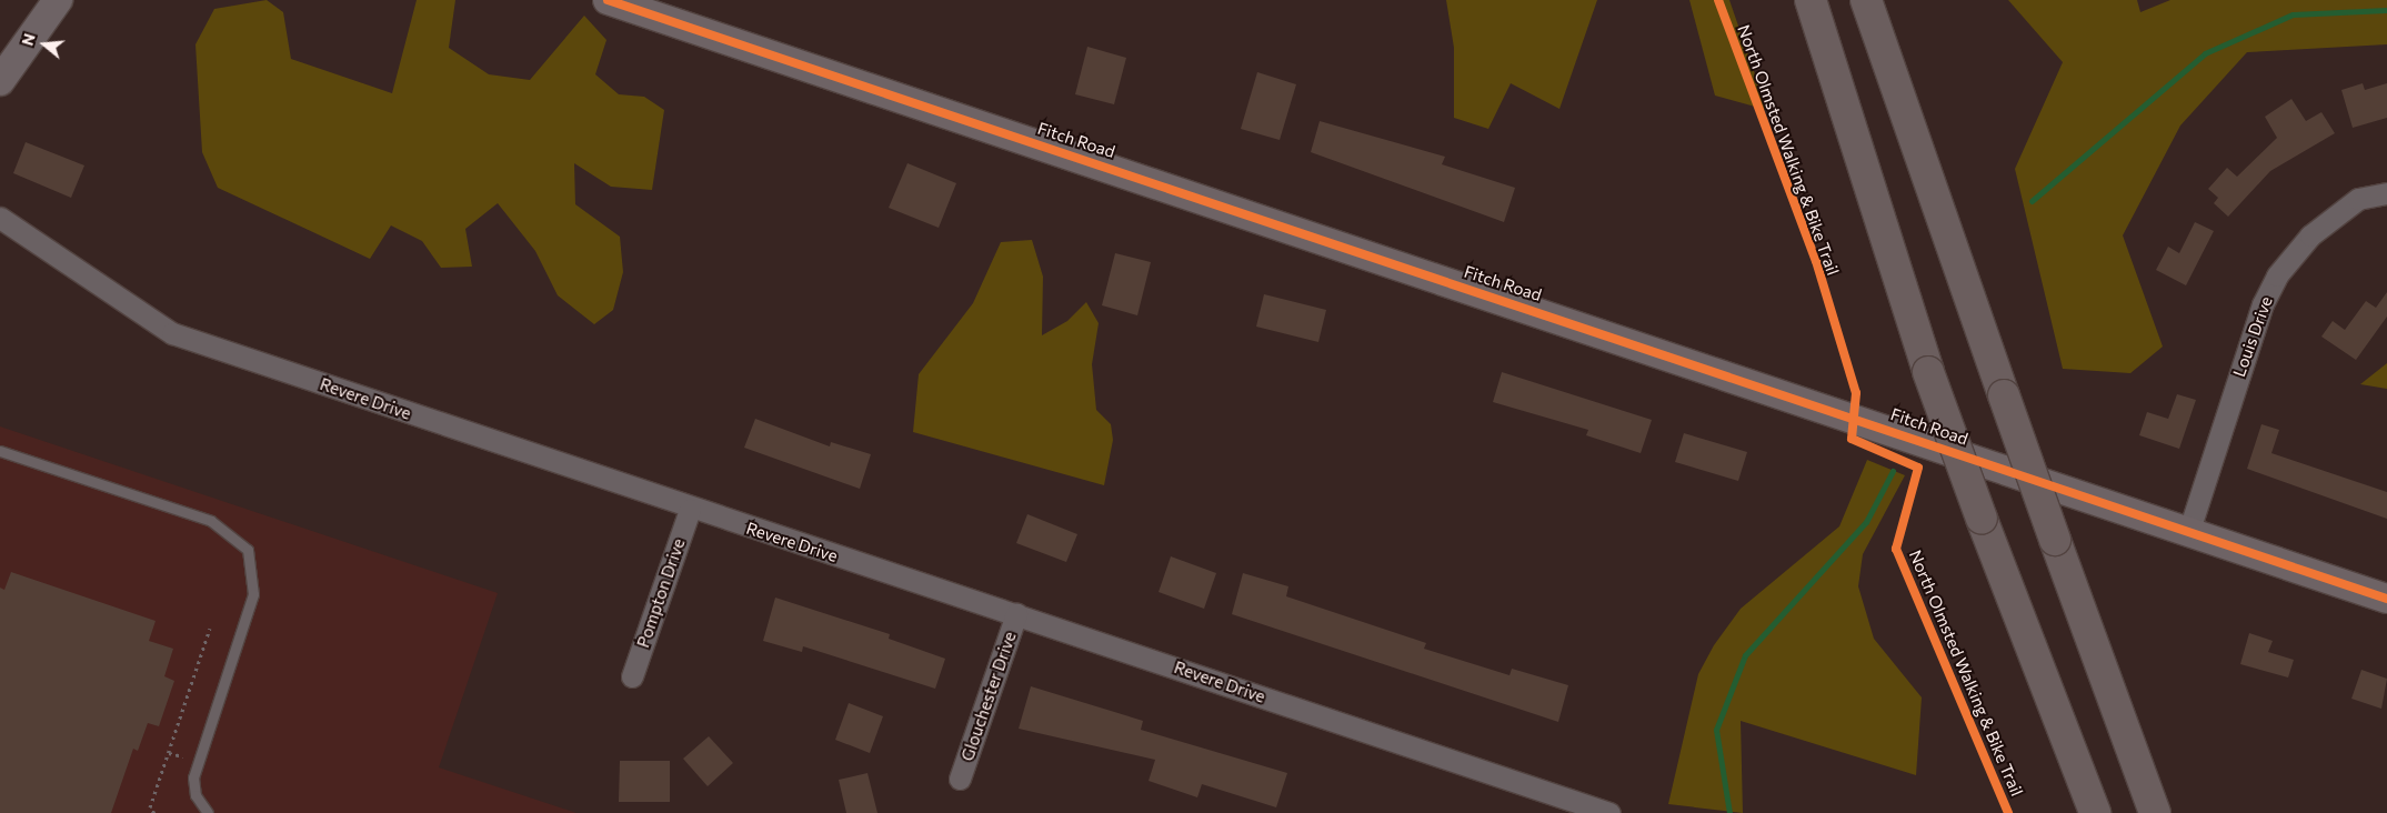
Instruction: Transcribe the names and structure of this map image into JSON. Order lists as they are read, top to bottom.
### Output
{
  "streets": {
    "street": [
      "Fitch Road",
      "Louis Drive",
      "Revere Drive",
      "Pompton Drive",
      "Glouchester Drive"
    ],
    "cycle path": ["North Olmsted Walking & Bike Trail"]
  },
  "crossings": [
    ["Fitch Road", "Louis Drive"],
    ["Revere Drive", "Pompton Drive"],
    ["Revere Drive", "Glouchester Drive"]
  ],
  "north": "left"
}
